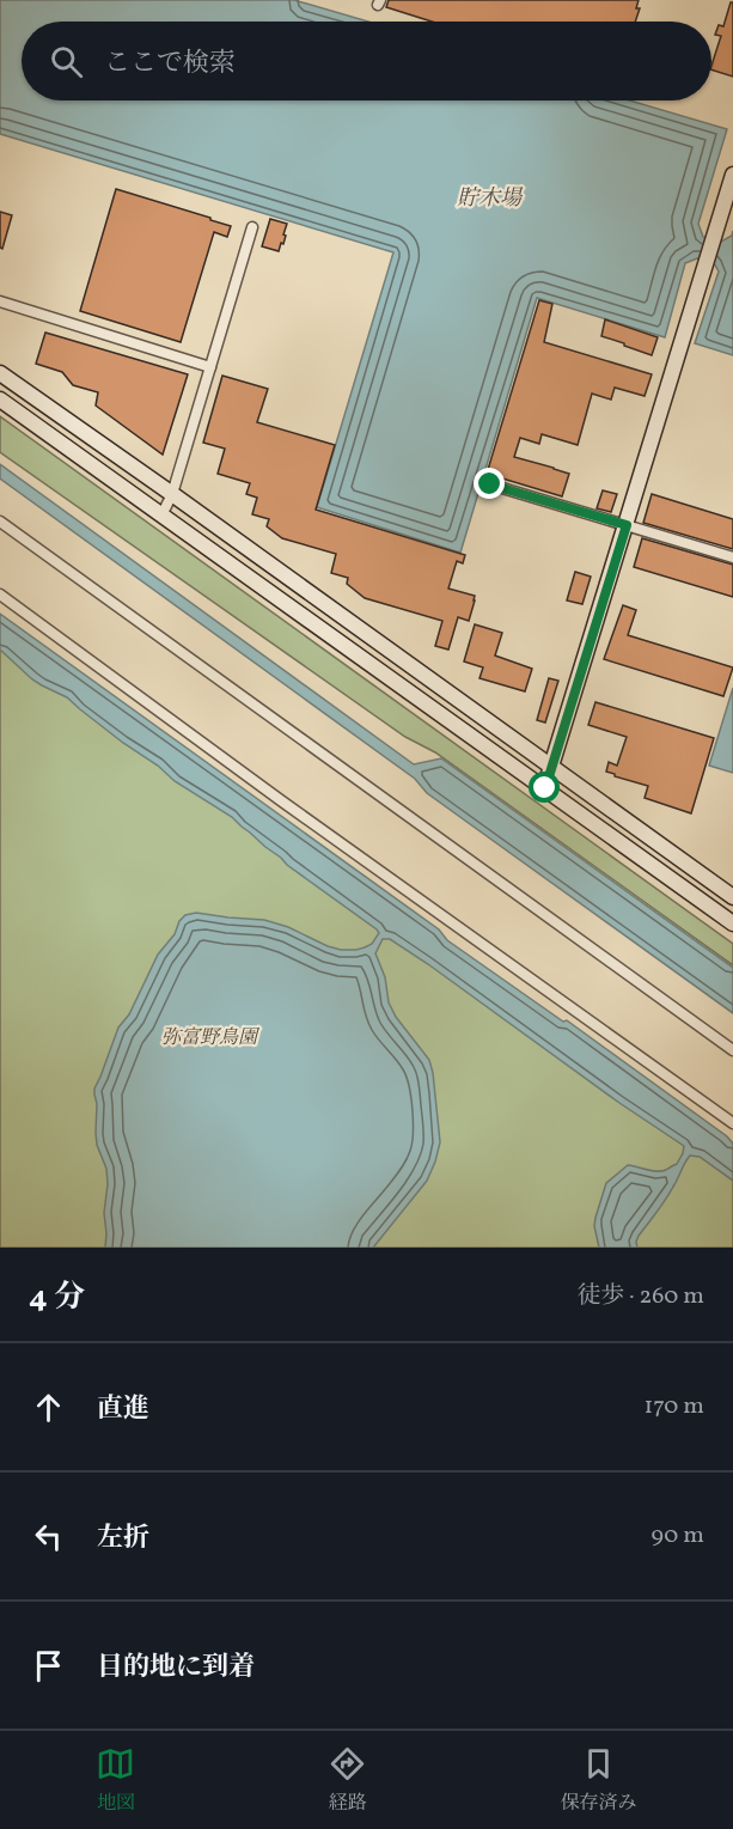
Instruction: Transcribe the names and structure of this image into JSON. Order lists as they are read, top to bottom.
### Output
{
  "water": ["貯木場"],
  "parks": ["弥富野鳥園"],
  "page": {
    "search": "ここで検索",
    "heading": ["4 分", "徒歩 · 260 m"],
    "list": [
      ["直進", "170 m"],
      ["左折", "90 m"],
      "目的地に到着"
    ],
    "nav": ["地図", "経路", "保存済み"]
  }
}
